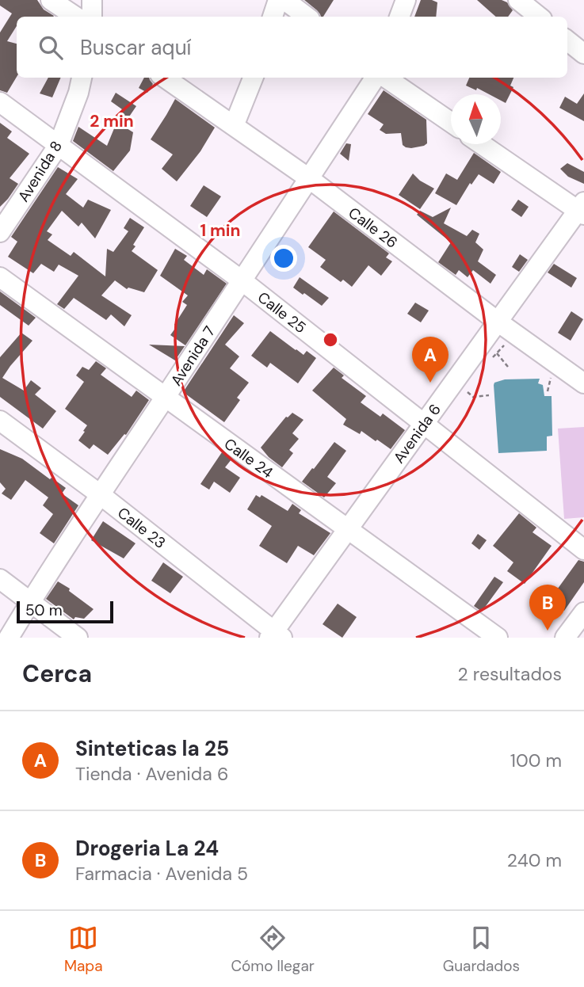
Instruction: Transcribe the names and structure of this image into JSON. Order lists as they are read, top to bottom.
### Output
{
  "streets": {
    "street": [
      "Avenida 8",
      "Calle 26",
      "Calle 25",
      "Avenida 7",
      "Avenida 6",
      "Calle 24",
      "Calle 23"
    ]
  },
  "crossings": [
    ["Avenida 8", "Calle 25"],
    ["Calle 26", "Avenida 7"],
    ["Calle 26", "Avenida 6"],
    ["Calle 25", "Avenida 7"],
    ["Calle 25", "Avenida 6"],
    ["Avenida 7", "Calle 24"],
    ["Avenida 7", "Calle 23"],
    ["Avenida 6", "Calle 24"],
    ["Avenida 6", "Calle 23"]
  ],
  "scale_bar": "50 m",
  "north": "top",
  "page": {
    "search": "Buscar aquí",
    "pins": ["A", "B"],
    "scale": "50 m",
    "heading": ["Cerca", "2 resultados"],
    "list": [
      {
        "mark": "A",
        "name": "Sinteticas la 25",
        "note": "Tienda · Avenida 6",
        "value": "100 m"
      },
      {
        "mark": "B",
        "name": "Drogeria La 24",
        "note": "Farmacia · Avenida 5",
        "value": "240 m"
      }
    ],
    "nav": ["Mapa", "Cómo llegar", "Guardados"]
  },
  "rings": ["2 min", "1 min"]
}
